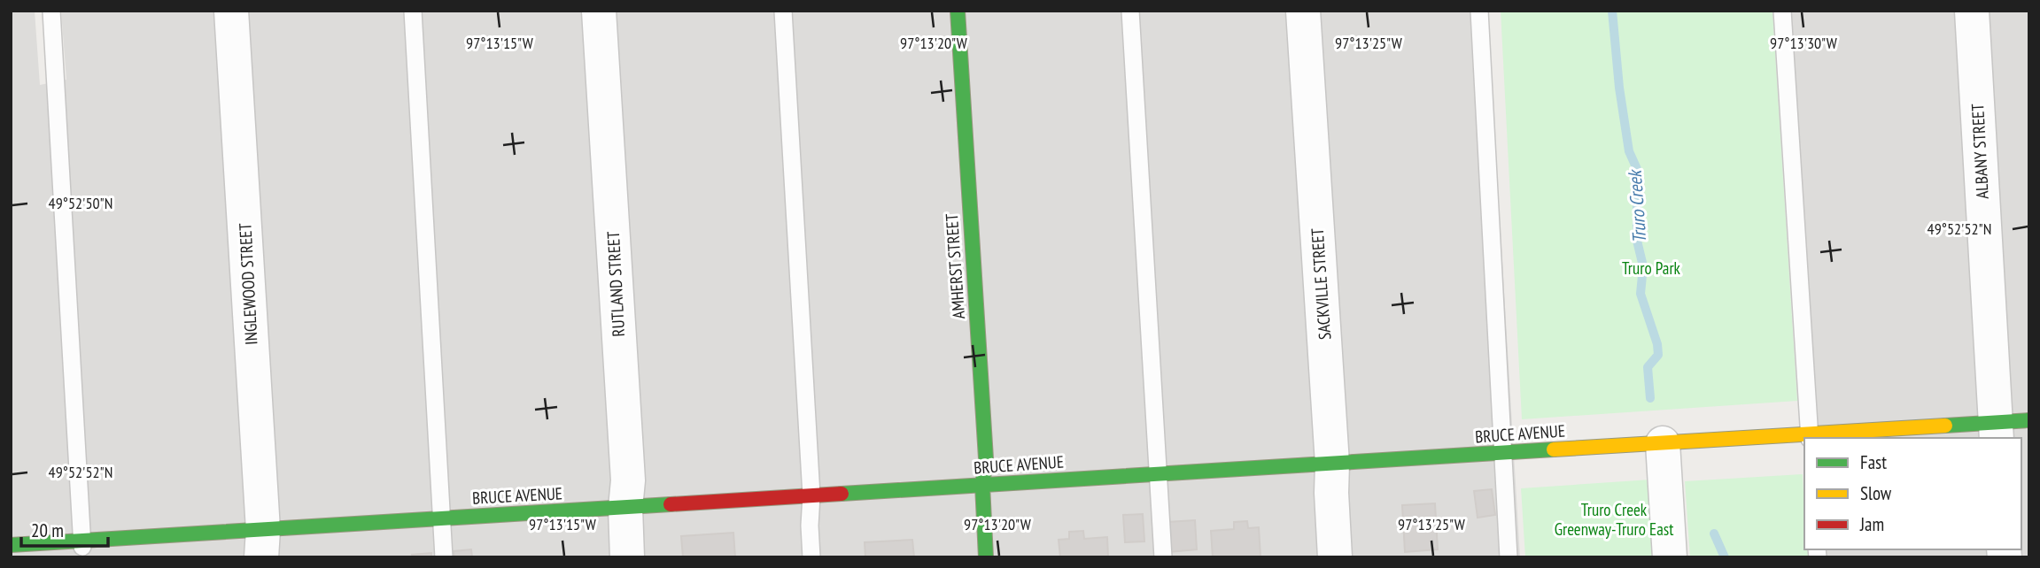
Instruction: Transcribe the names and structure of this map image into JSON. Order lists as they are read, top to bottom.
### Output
{
  "streets": {
    "street": [
      "ALBANY STREET",
      "AMHERST STREET",
      "INGLEWOOD STREET",
      "RUTLAND STREET",
      "SACKVILLE STREET",
      "BRUCE AVENUE"
    ]
  },
  "crossings": [
    ["ALBANY STREET", "BRUCE AVENUE"],
    ["AMHERST STREET", "BRUCE AVENUE"],
    ["INGLEWOOD STREET", "BRUCE AVENUE"],
    ["RUTLAND STREET", "BRUCE AVENUE"],
    ["SACKVILLE STREET", "BRUCE AVENUE"]
  ],
  "water": ["Truro Creek"],
  "parks": ["Truro Park", "Truro Creek Greenway-Truro East"],
  "legend": ["Fast", "Slow", "Jam"],
  "scale_bar": "20 m",
  "coordinates": [
    "97°13'15\"W",
    "97°13'20\"W",
    "97°13'25\"W",
    "97°13'30\"W",
    "49°52'50\"N",
    "49°52'52\"N"
  ]
}
